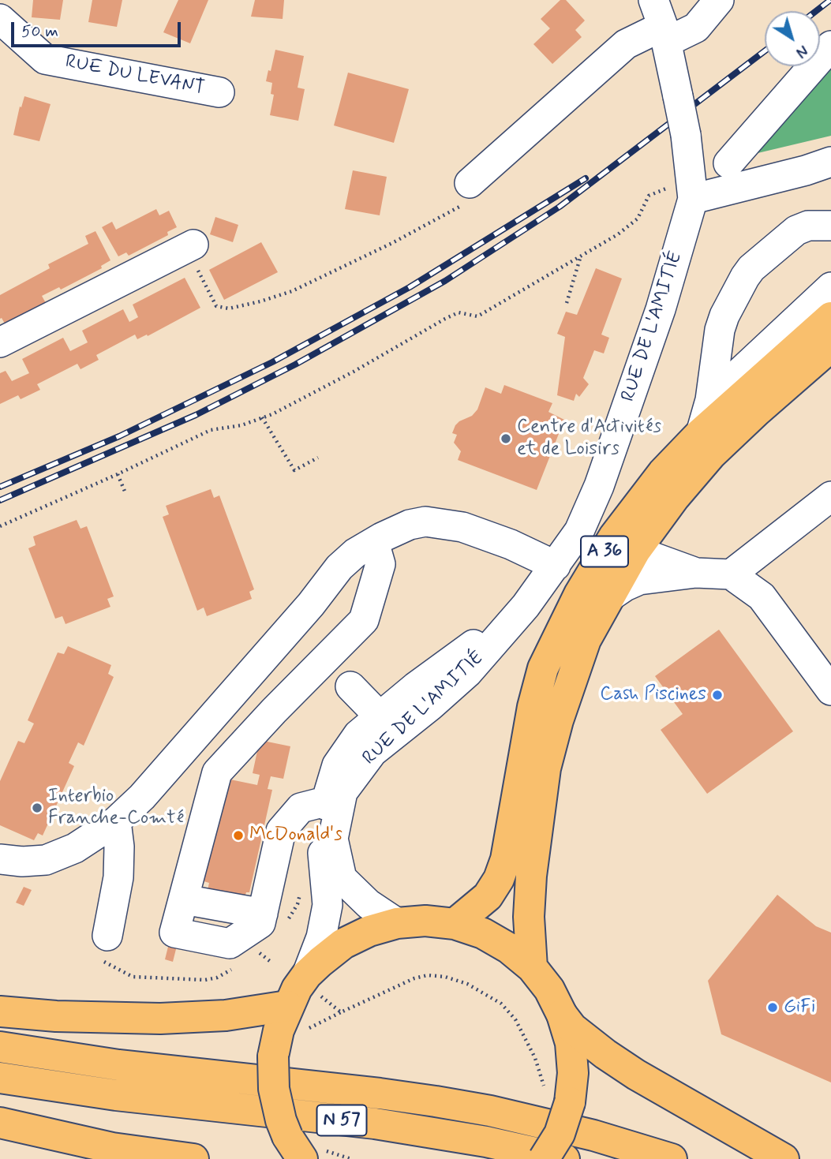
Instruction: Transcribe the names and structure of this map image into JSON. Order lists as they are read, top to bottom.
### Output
{
  "streets": {
    "main road": ["A 36", "N 57"],
    "street": ["RUE DU LEVANT", "RUE DE L'AMITIÉ"]
  },
  "places": [
    "Centre d'Activités et de Loisirs",
    "Cash Piscines",
    "Interbio Franche-Comté",
    "McDonald's",
    "GiFi"
  ],
  "scale_bar": "50 m",
  "north": "bottom right"
}
